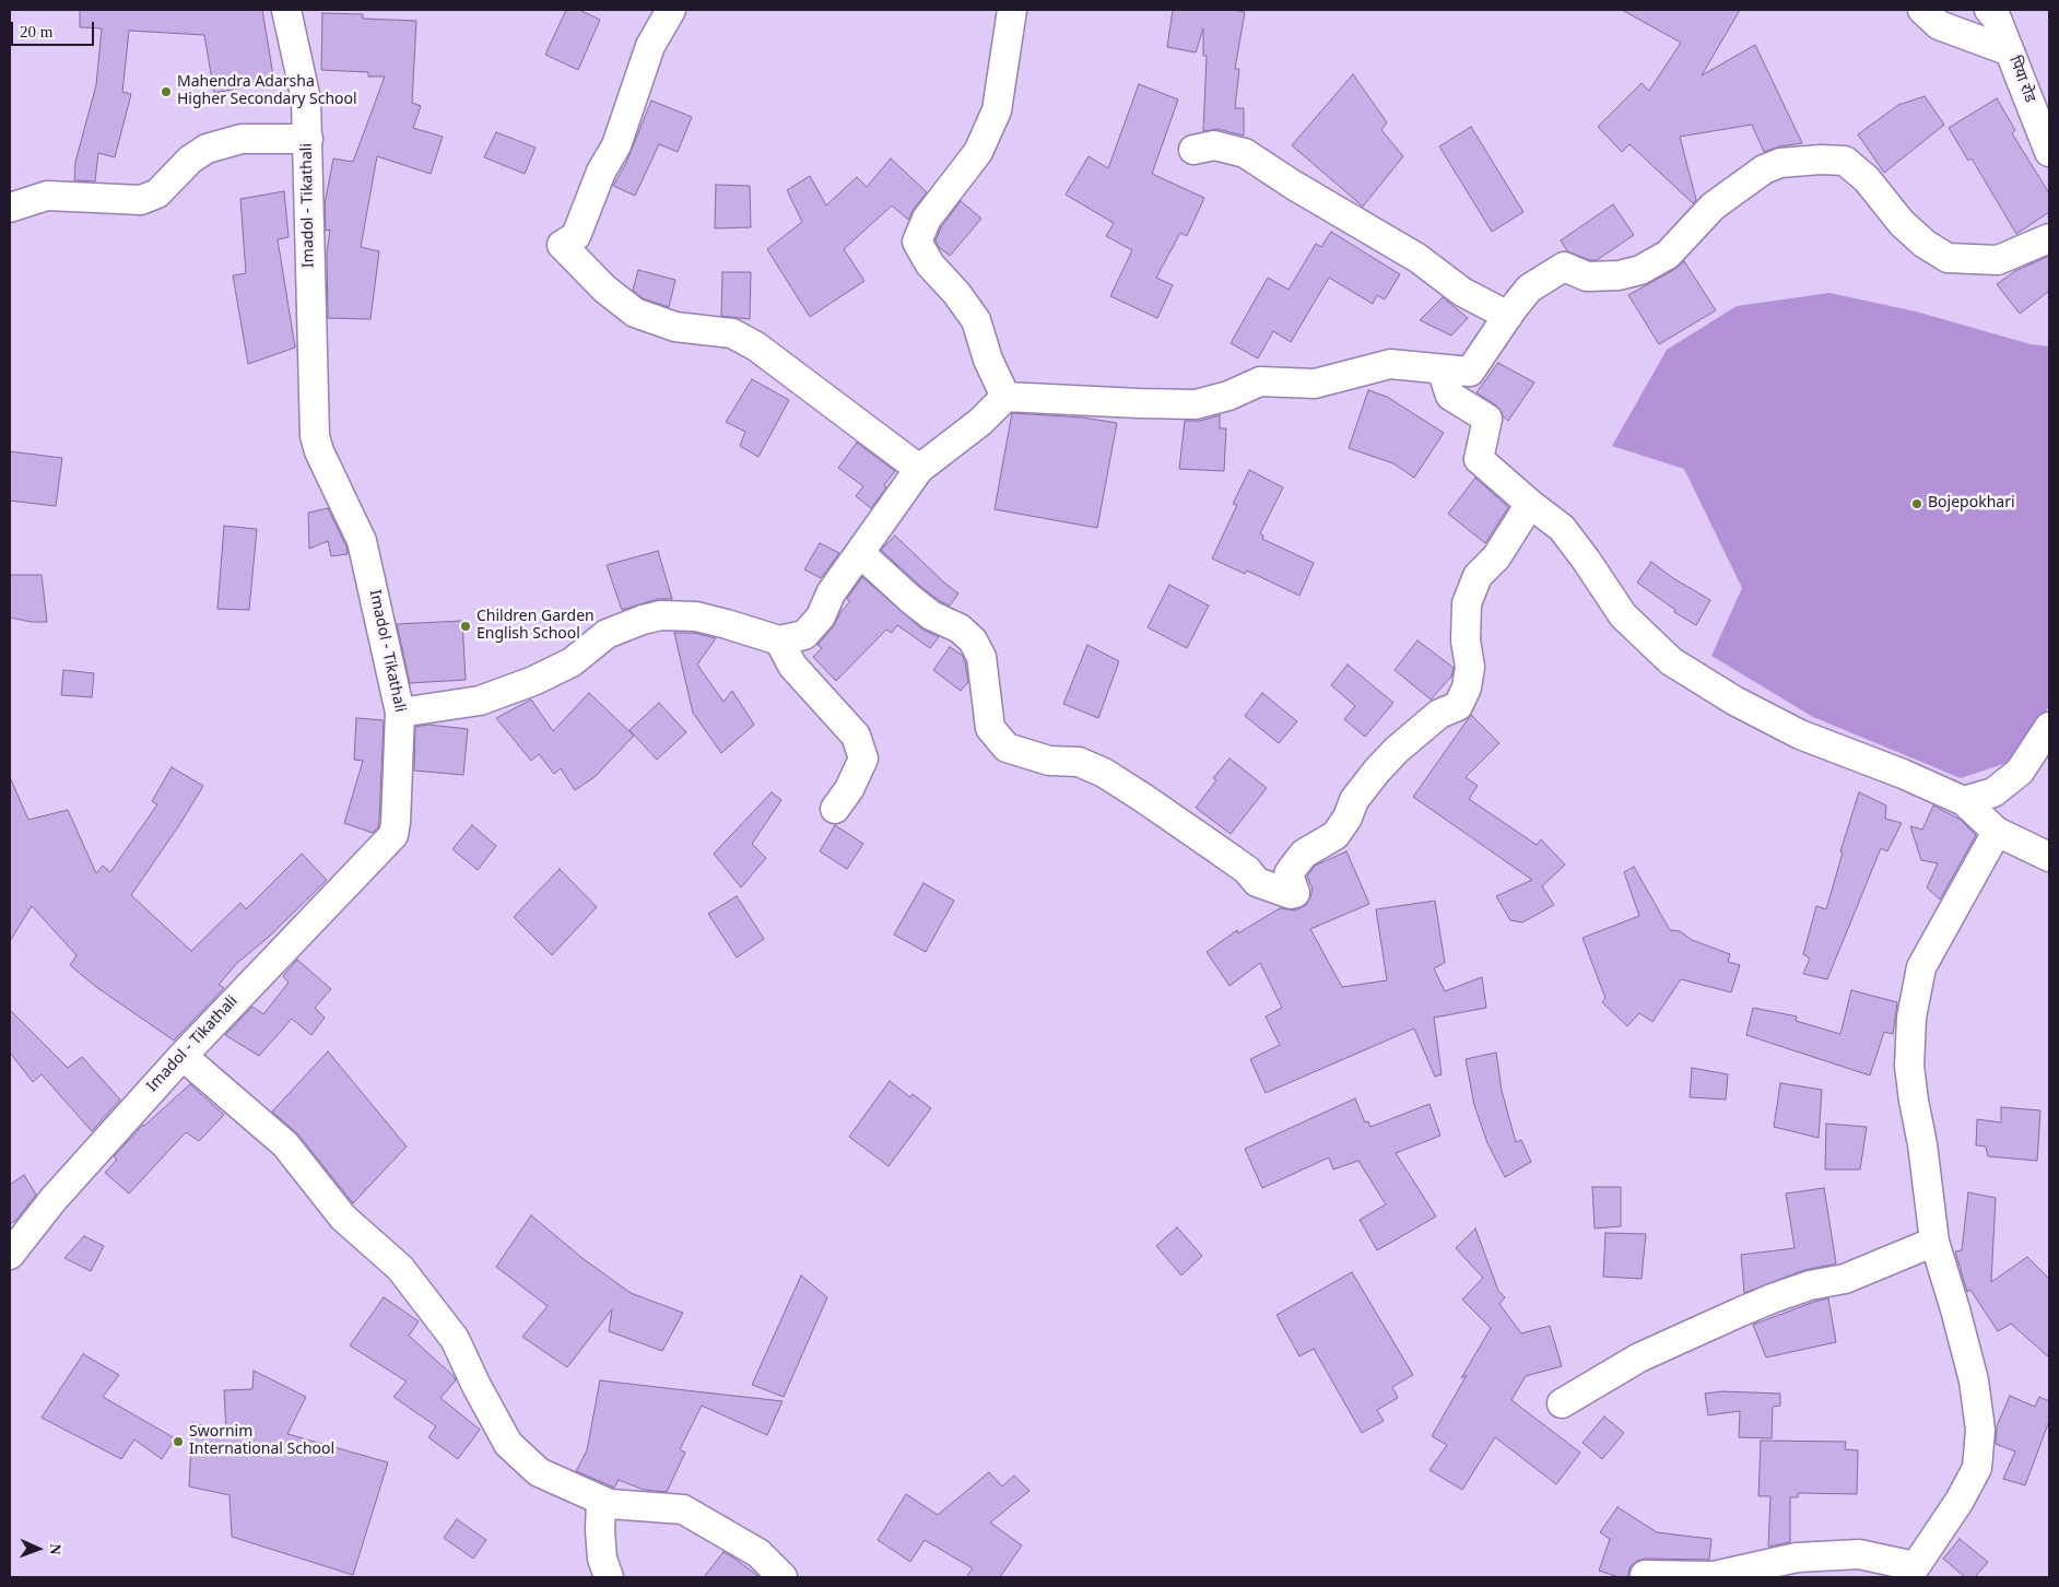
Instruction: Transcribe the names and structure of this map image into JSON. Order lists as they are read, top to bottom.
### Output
{
  "streets": {
    "street": ["पिया रोड", "Imadol - Tikathali"]
  },
  "places": [
    "Mahendra Adarsha Higher Secondary School",
    "Bojepokhari",
    "Children Garden English School",
    "Swornim International School"
  ],
  "scale_bar": "20 m",
  "north": "right"
}
